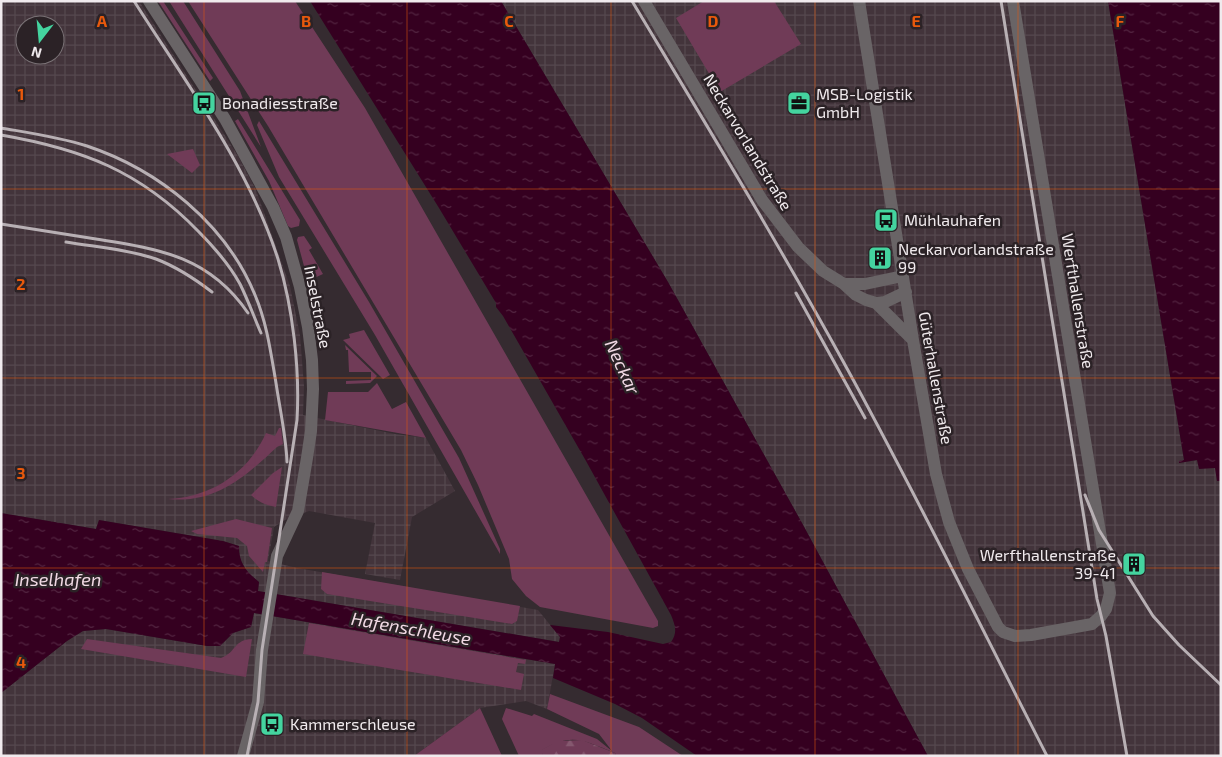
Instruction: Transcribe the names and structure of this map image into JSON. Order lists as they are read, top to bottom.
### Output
{
  "streets": {
    "street": [
      "Neckarvorlandstraße",
      "Werfthallenstraße",
      "Inselstraße",
      "Güterhallenstraße"
    ]
  },
  "crossings": [
    ["Neckarvorlandstraße", "Güterhallenstraße"],
    ["Werfthallenstraße", "Güterhallenstraße"]
  ],
  "water": ["Neckar", "Inselhafen", "Hafenschleuse"],
  "places": {
    "bus stop": ["Bonadiesstraße", "Mühlauhafen", "Kammerschleuse"],
    "office": ["MSB-Logistik GmbH"],
    "building": ["Neckarvorlandstraße 99", "Werfthallenstraße 39-41"]
  },
  "north": "bottom",
  "grid": {
    "columns": [
      "A",
      "B",
      "C",
      "D",
      "E",
      "F"
    ],
    "rows": [
      "1",
      "2",
      "3",
      "4"
    ]
  }
}
